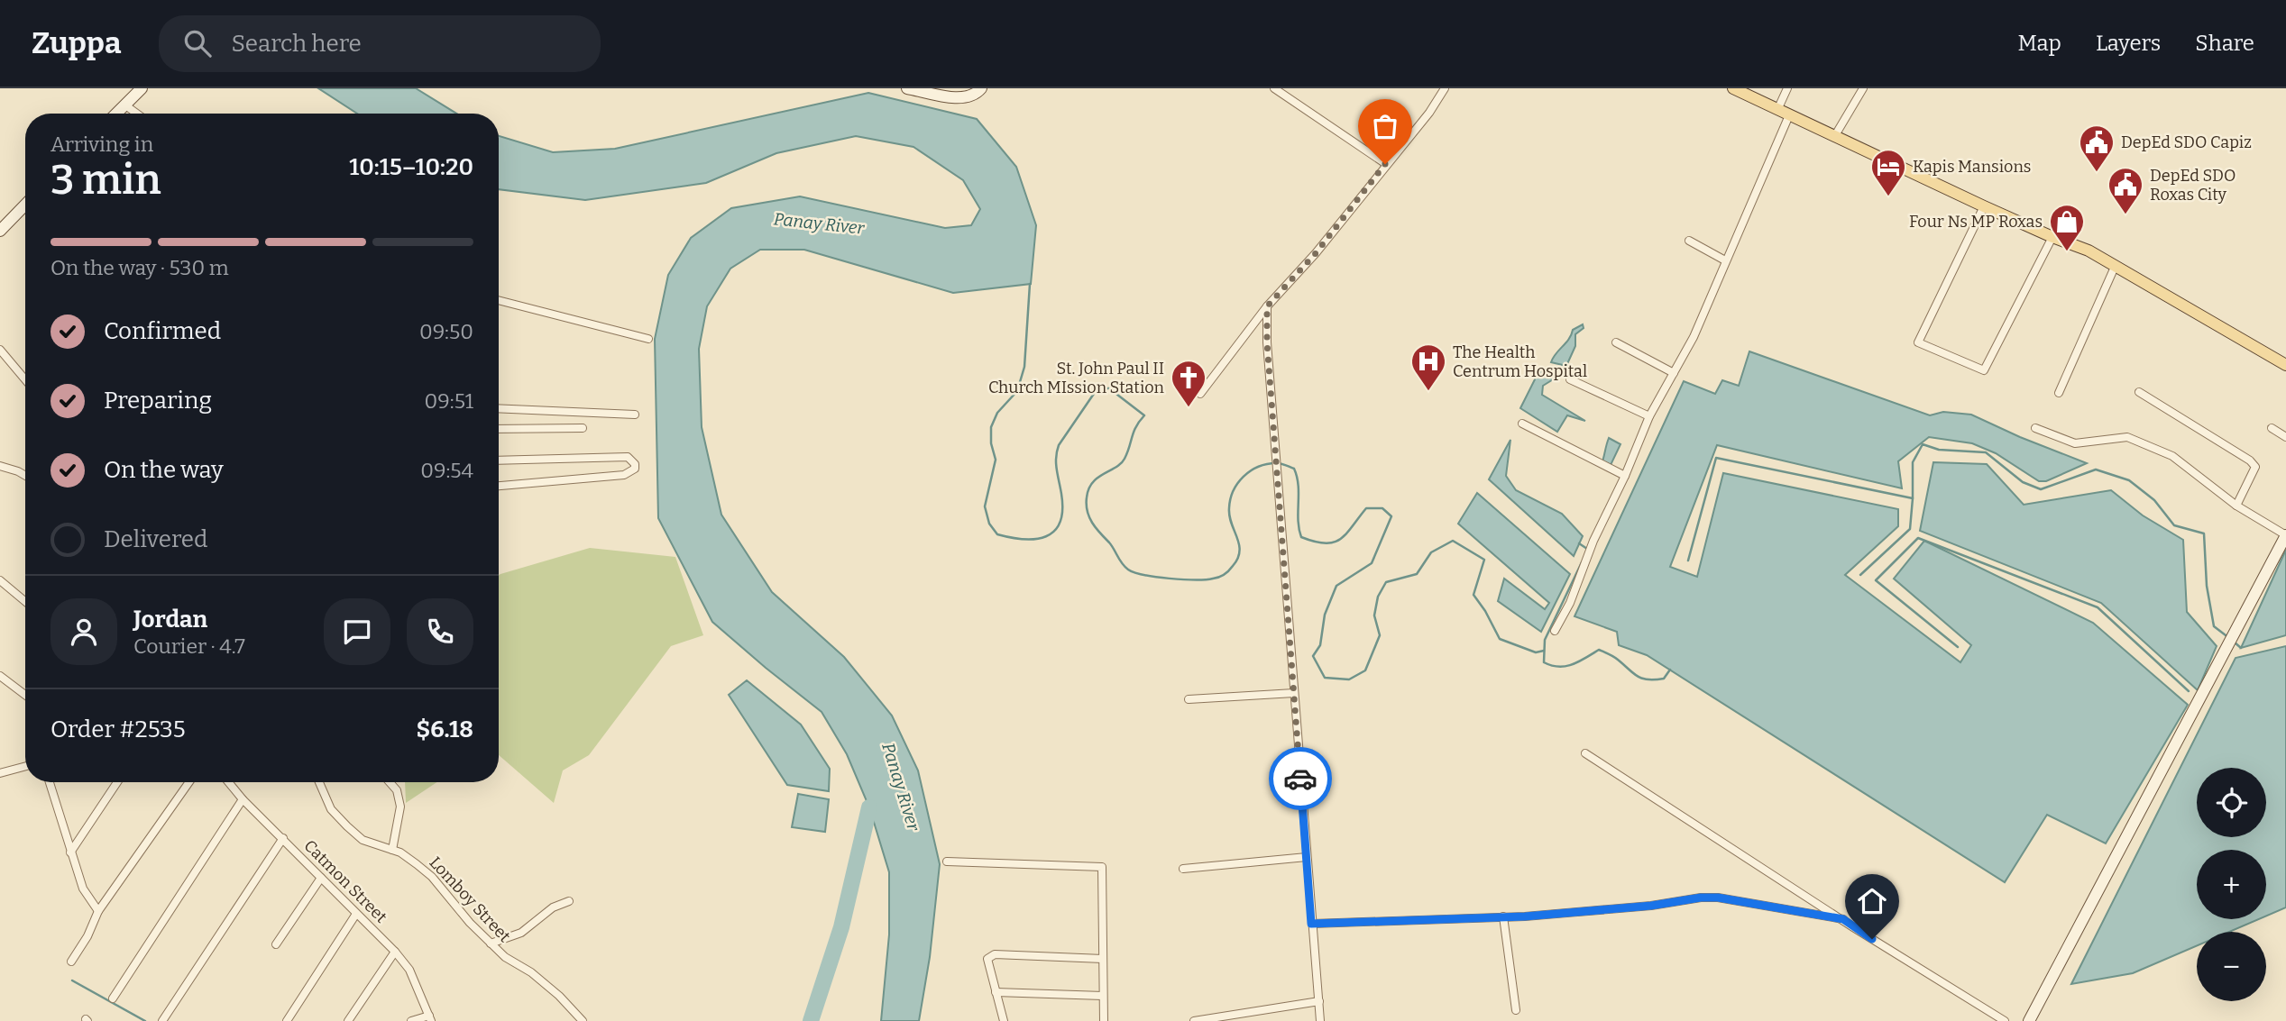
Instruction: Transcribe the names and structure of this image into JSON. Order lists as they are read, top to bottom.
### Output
{
  "streets": {
    "street": ["Catmon Street", "Lomboy Street"]
  },
  "water": ["Panay River"],
  "places": {
    "public building": ["DepEd SDO Capiz", "DepEd SDO Roxas City"],
    "hotel": ["Kapis Mansions"],
    "shop": ["Four Ns MP Roxas"],
    "hospital": ["The Health Centrum Hospital"],
    "church": ["St. John Paul II Church MIssion Station"]
  },
  "page": {
    "header": "Zuppa",
    "search": "Search here",
    "nav": ["Map", "Layers", "Share"],
    "heading": ["3 min", "Arriving in", "10:15–10:20"],
    "panel": [
      "Jordan",
      "Courier · 4.7",
      "Order #2535",
      "$6.18"
    ],
    "bar": "On the way · 530 m",
    "list": [
      ["Confirmed", "09:50"],
      ["Preparing", "09:51"],
      ["On the way", "09:54"],
      "Delivered"
    ],
    "map_buttons": ["+", "−"]
  }
}
